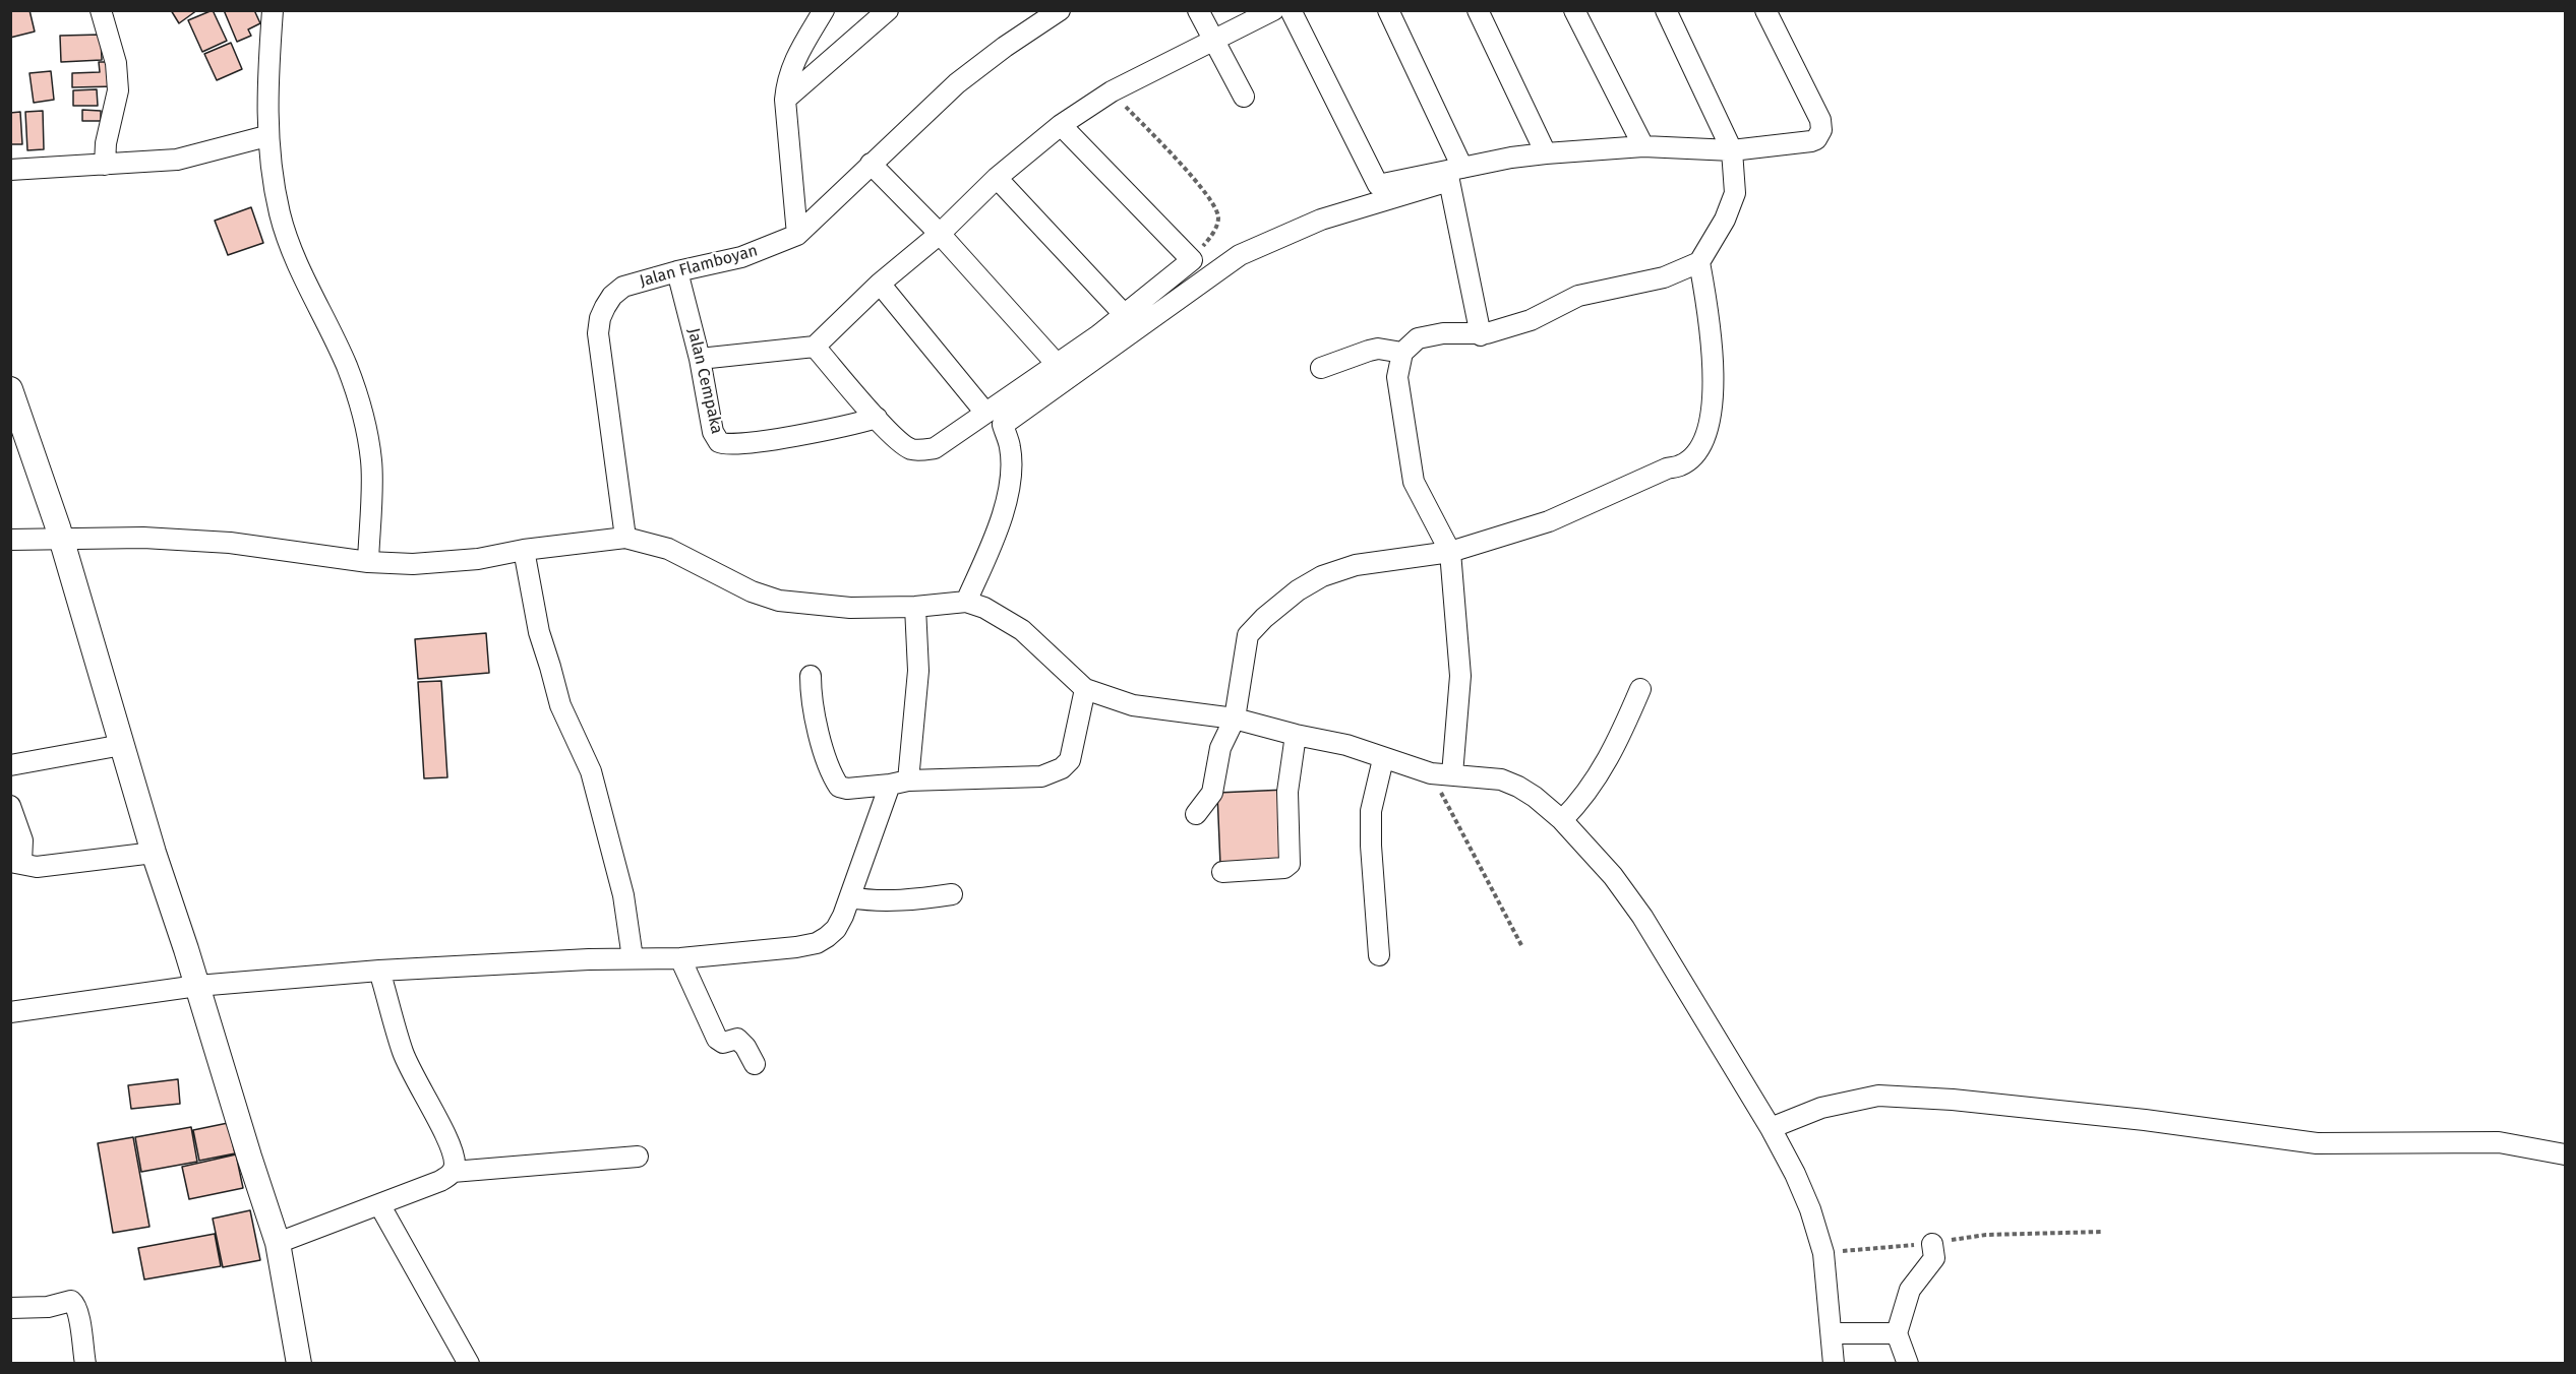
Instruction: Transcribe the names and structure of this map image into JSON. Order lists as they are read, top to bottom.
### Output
{
  "streets": {
    "street": ["Jalan Flamboyan", "Jalan Cempaka"]
  },
  "crossings": [
    ["Jalan Flamboyan", "Jalan Cempaka"]
  ]
}
